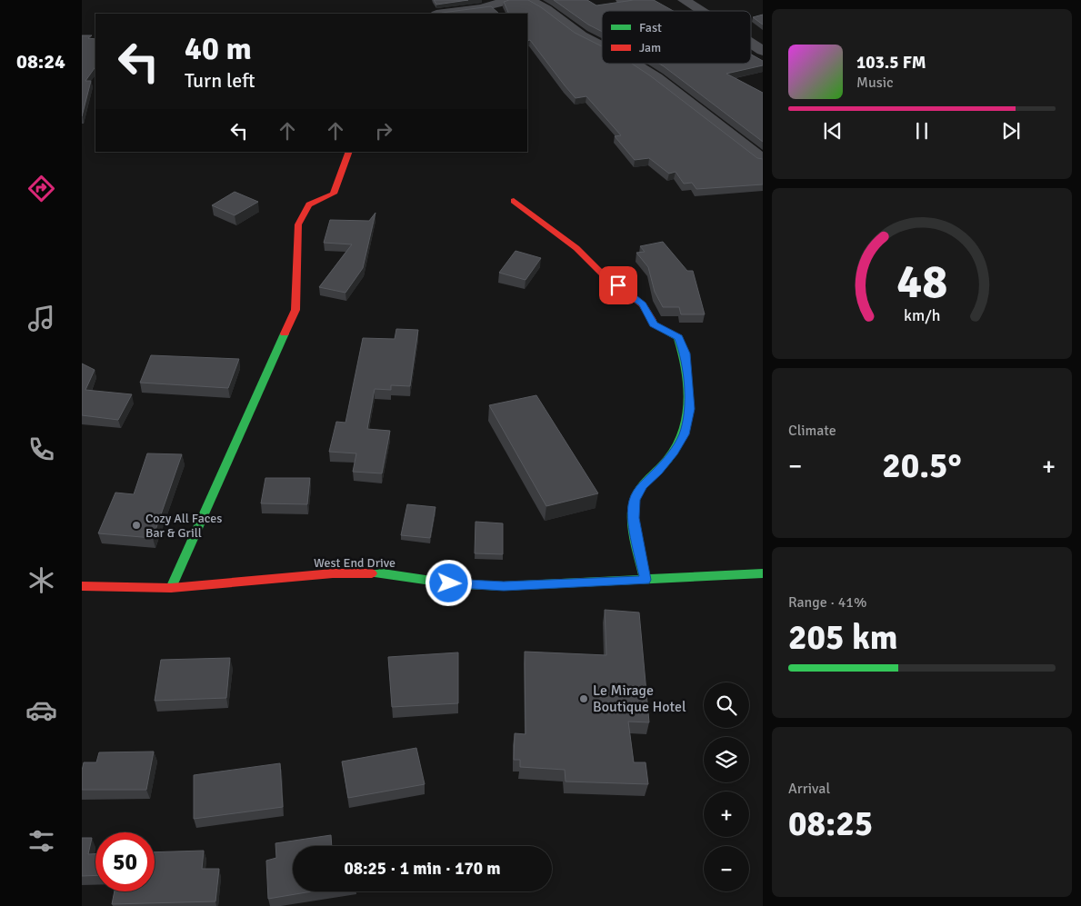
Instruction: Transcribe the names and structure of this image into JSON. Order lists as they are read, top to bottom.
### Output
{
  "streets": {
    "street": ["West End Drive"]
  },
  "places": ["Cozy All Faces Bar & Grill", "Le Mirage Boutique Hotel"],
  "legend": ["Fast", "Jam"],
  "page": {
    "tabs": "08:24",
    "turn": ["40 m", "Turn left"],
    "song": ["103.5 FM", "Music"],
    "tile": [
      "Climate",
      ["Range · 41%", "205 km"],
      ["Arrival", "08:25"]
    ],
    "heat": ["−", "20.5°", "+"],
    "map_buttons": ["+", "−"],
    "limit": "50",
    "trip": "08:25 · 1 min · 170 m",
    "gauge": ["48", "km/h"]
  }
}
